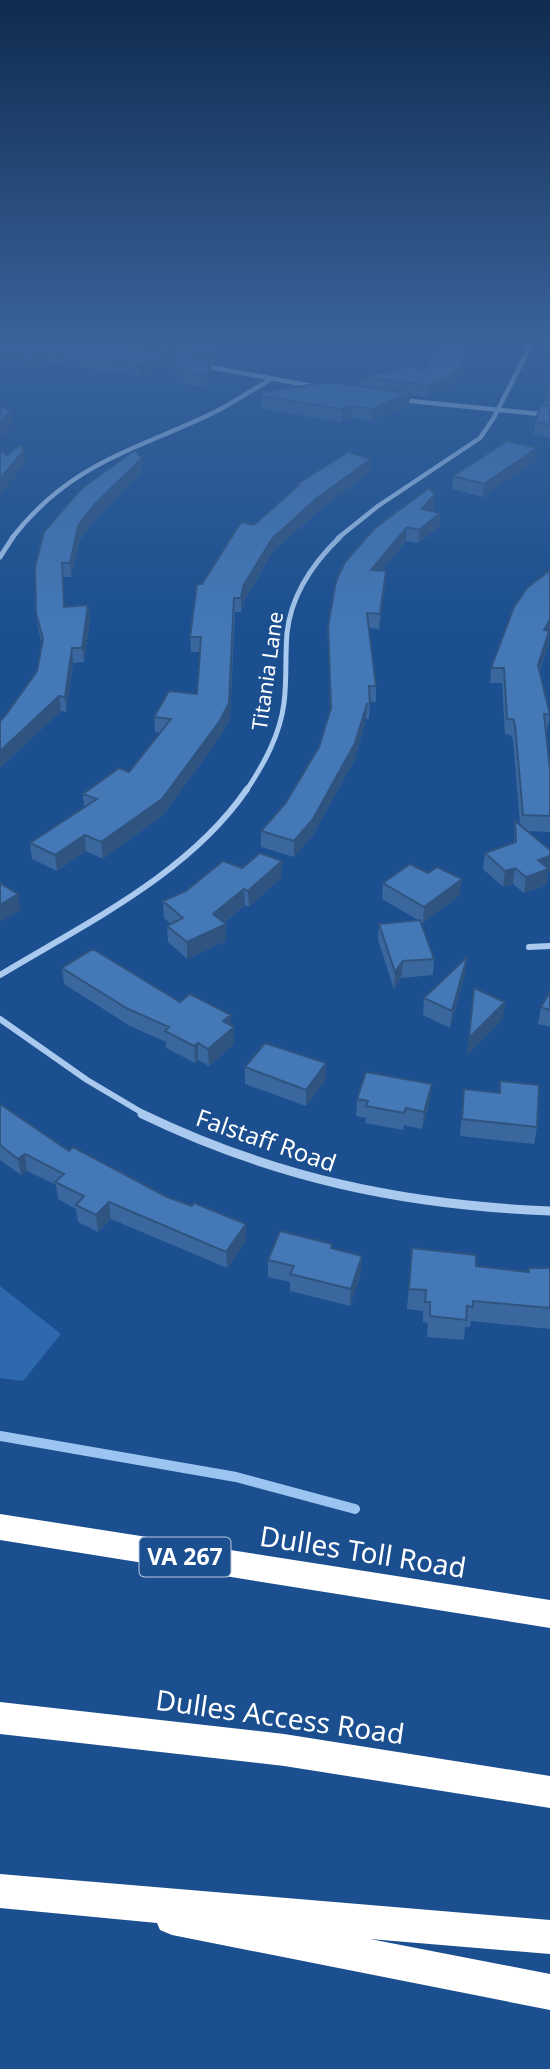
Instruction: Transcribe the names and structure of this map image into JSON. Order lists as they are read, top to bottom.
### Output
{
  "streets": {
    "highway": ["Dulles Toll Road", "VA 267", "Dulles Access Road"],
    "street": ["Titania Lane", "Falstaff Road"]
  }
}
